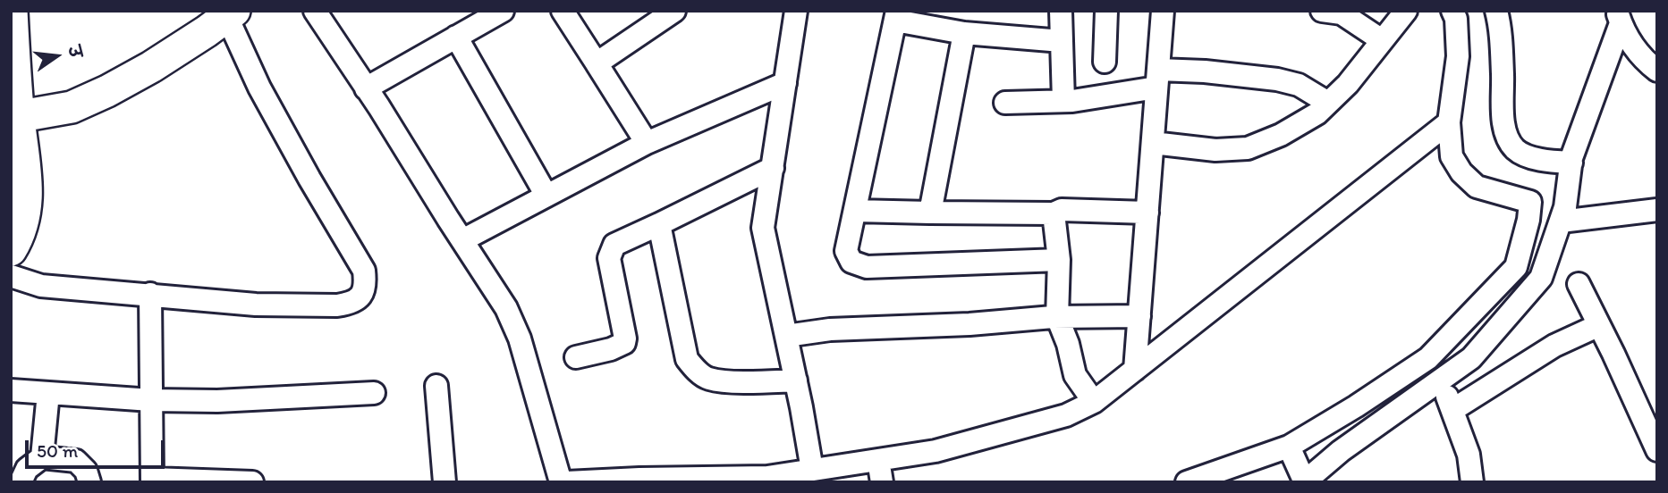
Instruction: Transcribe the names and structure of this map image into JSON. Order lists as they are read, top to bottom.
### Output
{
  "scale_bar": "50 m",
  "north": "right"
}
